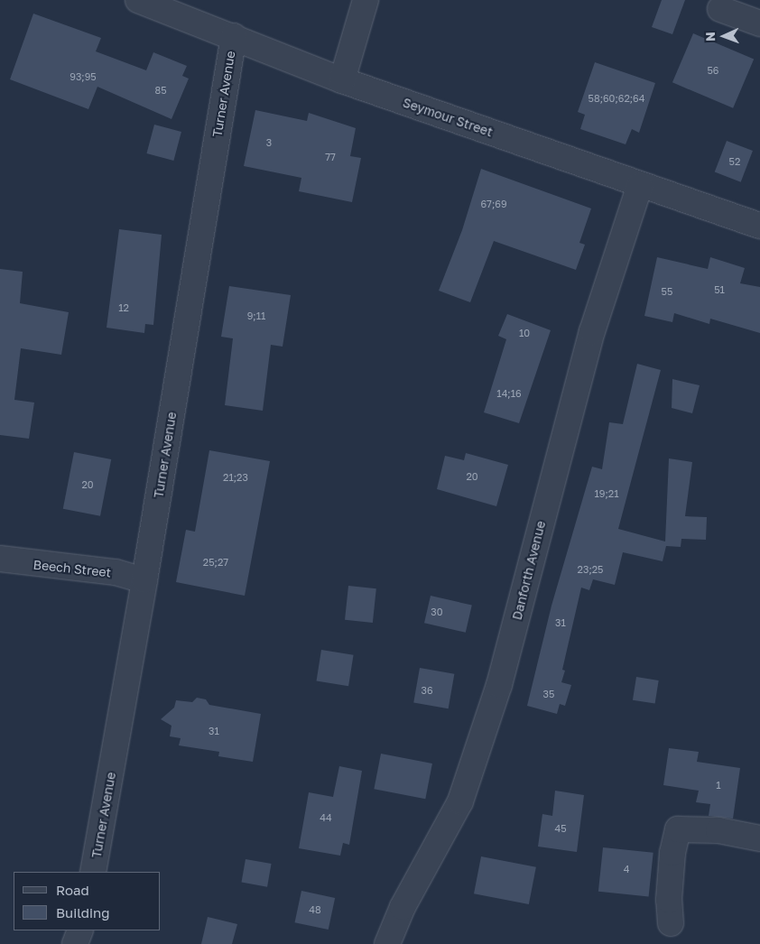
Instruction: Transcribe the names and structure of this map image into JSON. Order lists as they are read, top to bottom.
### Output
{
  "streets": {
    "street": [
      "Turner Avenue",
      "Seymour Street",
      "Beech Street",
      "Danforth Avenue"
    ]
  },
  "crossings": [
    ["Turner Avenue", "Seymour Street"],
    ["Turner Avenue", "Beech Street"],
    ["Seymour Street", "Danforth Avenue"]
  ],
  "house_numbers": [
    "56",
    "93;95",
    "85",
    "58;60;62;64",
    "3",
    "77",
    "52",
    "67;69",
    "51",
    "55",
    "12",
    "9;11",
    "10",
    "14;16",
    "20",
    "21;23",
    "20",
    "19;21",
    "25;27",
    "23;25",
    "30",
    "31",
    "36",
    "35",
    "31",
    "1",
    "44",
    "45",
    "4",
    "48"
  ],
  "legend": ["Road", "Building"],
  "north": "left"
}
